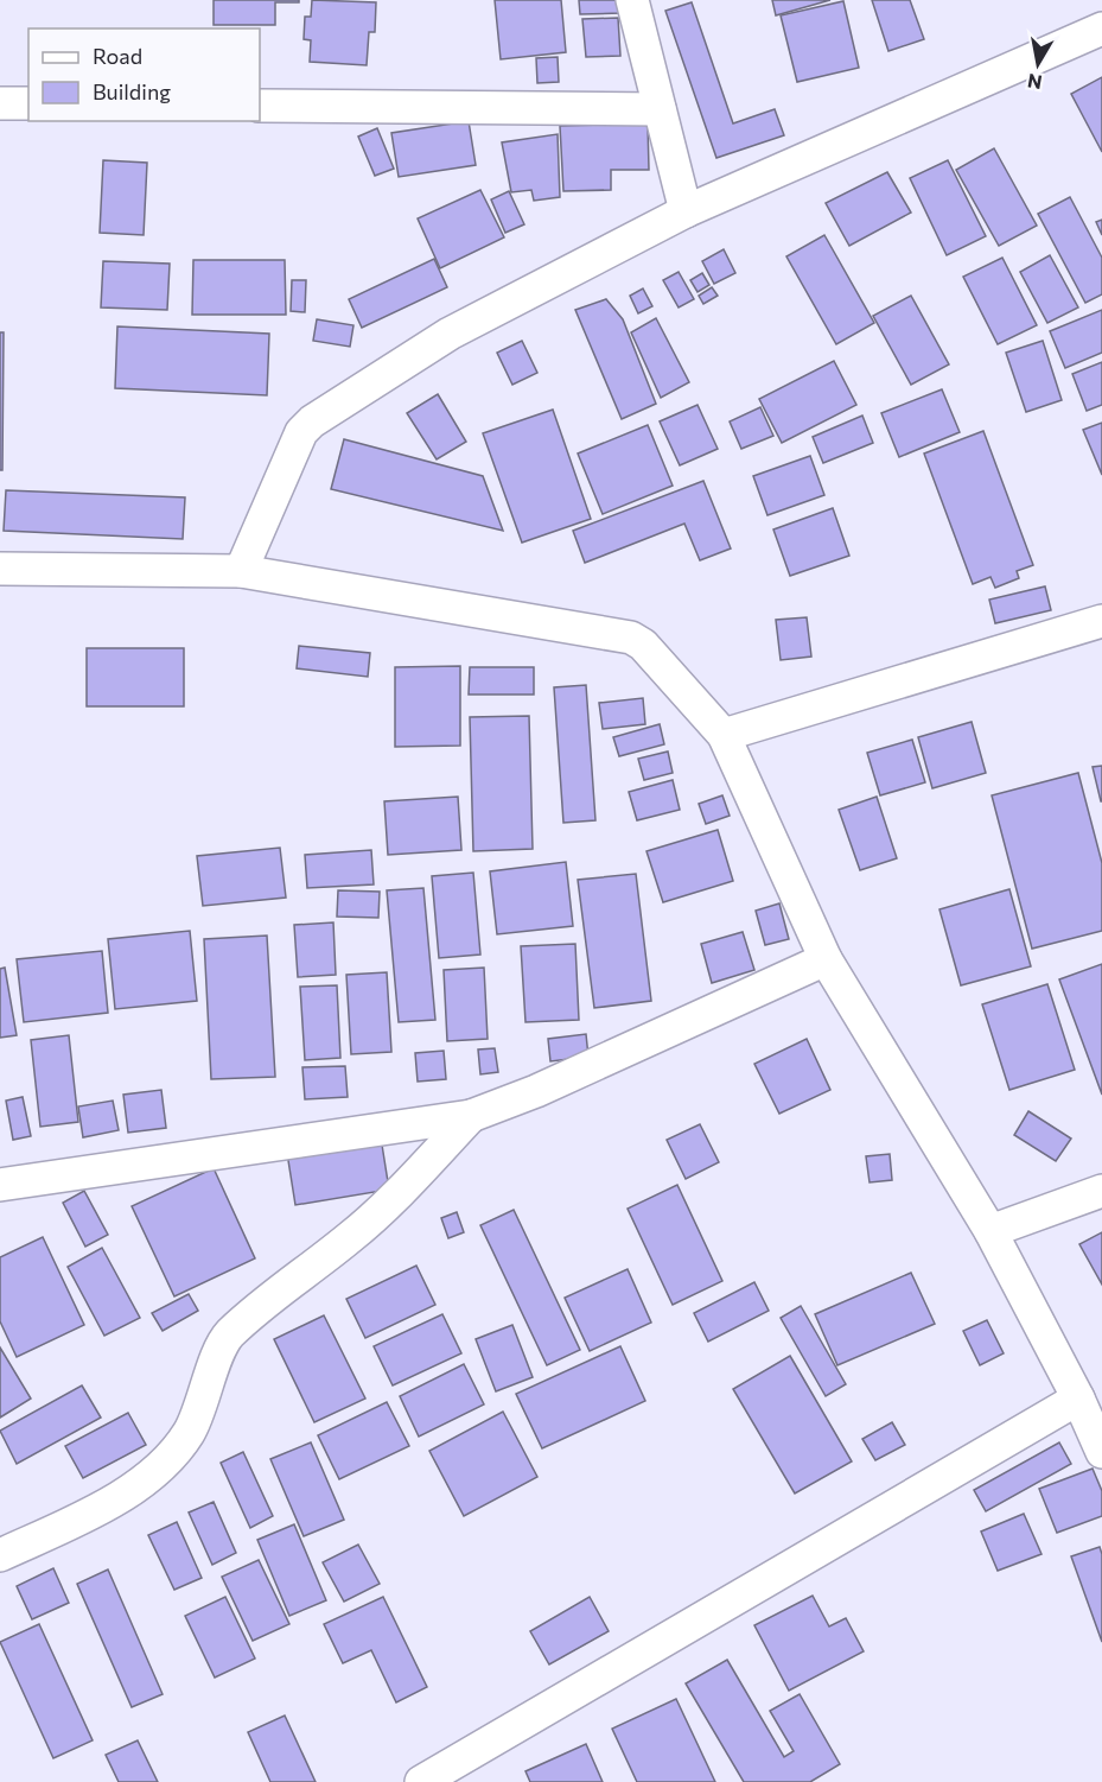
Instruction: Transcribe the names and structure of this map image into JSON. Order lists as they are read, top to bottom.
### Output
{
  "legend": ["Road", "Building"],
  "north": "bottom"
}
